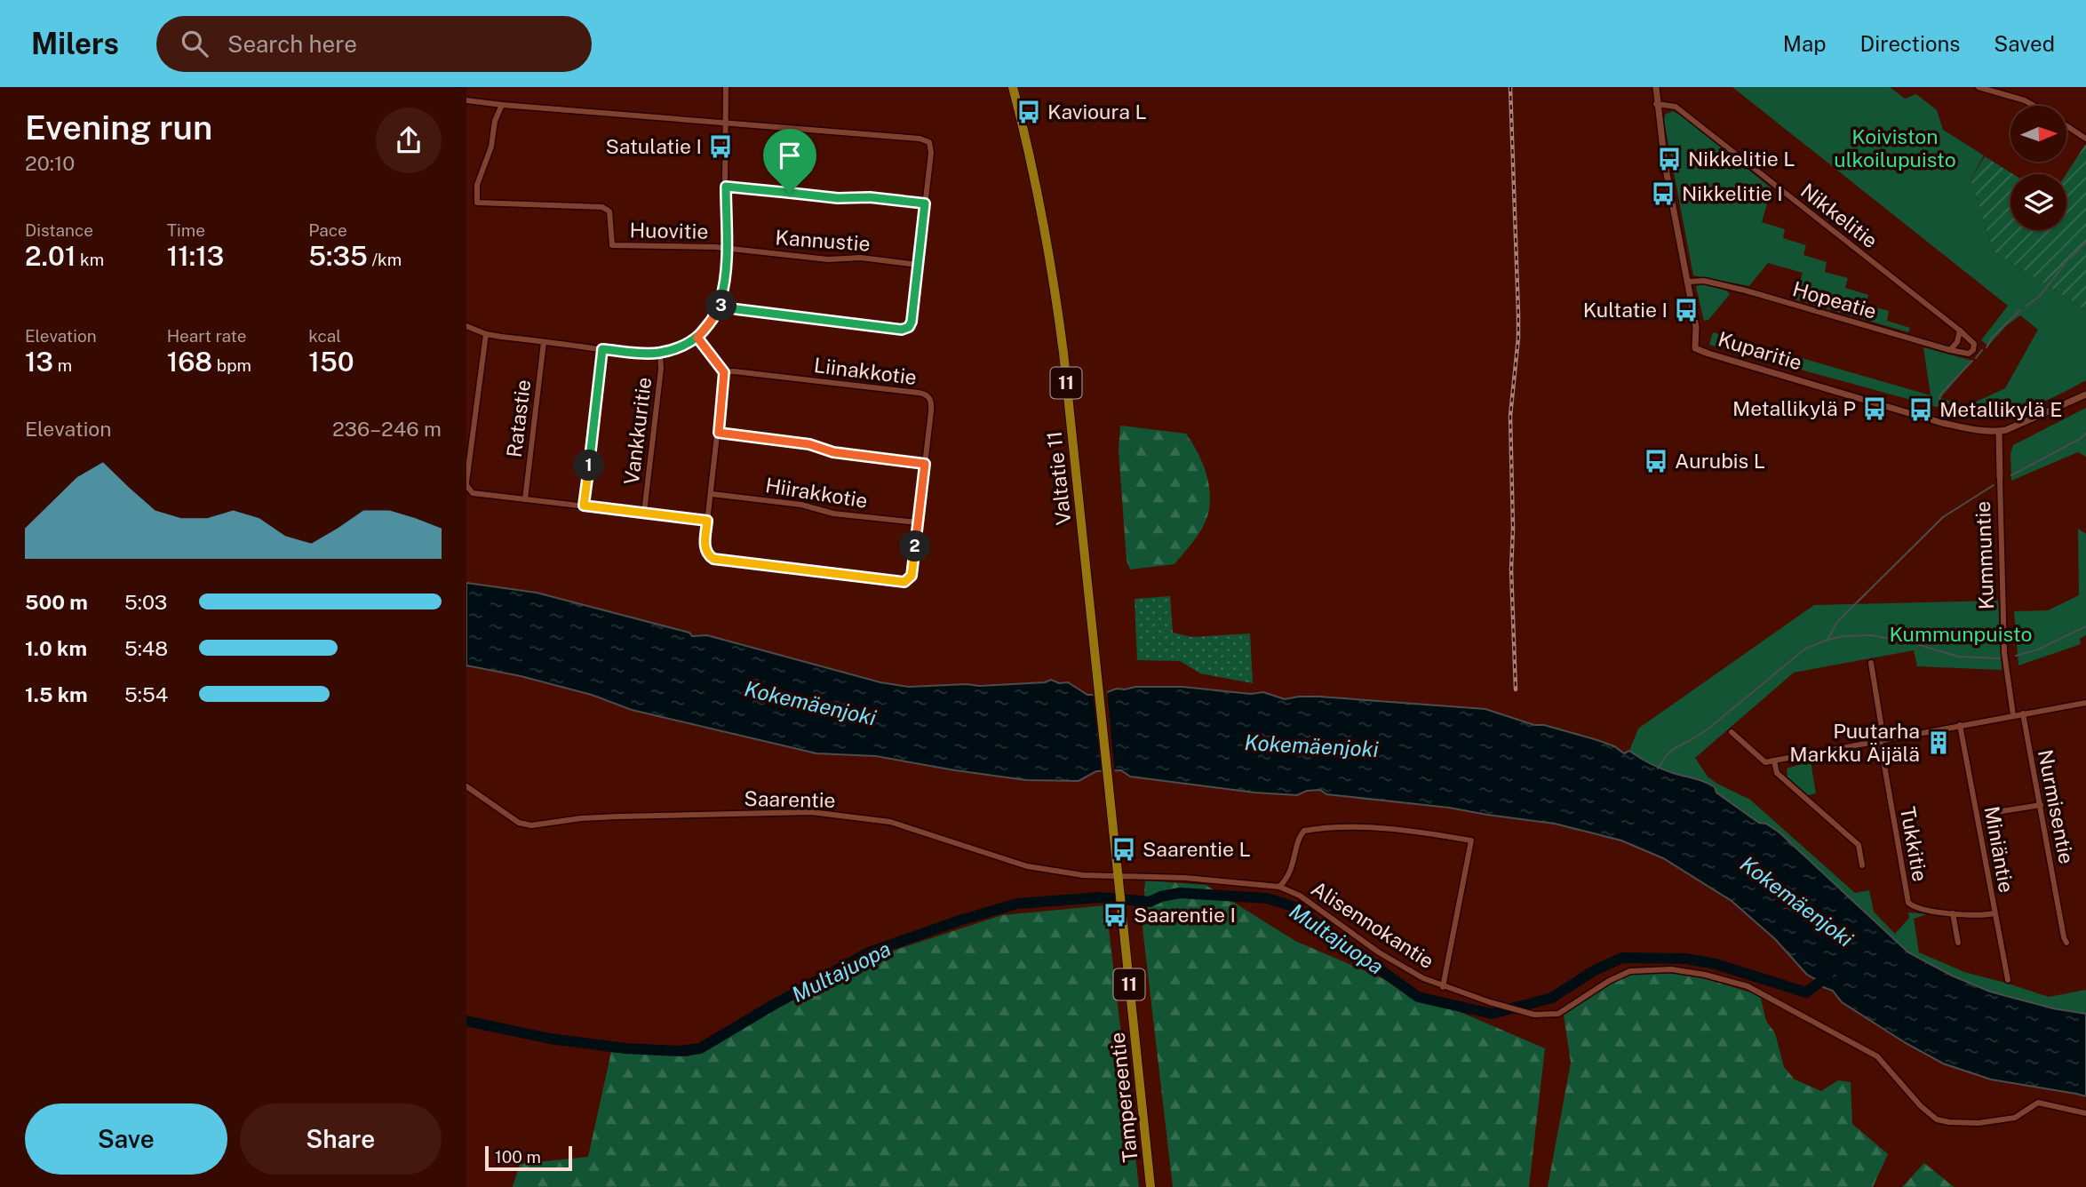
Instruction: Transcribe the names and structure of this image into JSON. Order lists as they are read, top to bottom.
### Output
{
  "streets": {
    "highway": ["11", "Valtatie 11", "Tampereentie"],
    "street": [
      "Nikkelitie",
      "Huovitie",
      "Kannustie",
      "Hopeatie",
      "Kuparitie",
      "Liinakkotie",
      "Ratastie",
      "Vankkuritie",
      "Hiirakkotie",
      "Kummuntie",
      "Saarentie",
      "Nurmisentie",
      "Tukkitie",
      "Miniäntie",
      "Alisennokantie"
    ]
  },
  "crossings": [
    ["Nikkelitie", "Hopeatie"],
    ["Nikkelitie", "Kuparitie"],
    ["Huovitie", "Kannustie"],
    ["Hopeatie", "Kuparitie"],
    ["Kuparitie", "Kummuntie"],
    ["Liinakkotie", "Hiirakkotie"],
    ["Valtatie 11", "Tampereentie"],
    ["Saarentie", "Alisennokantie"],
    ["Saarentie", "Tampereentie"],
    ["Tukkitie", "Miniäntie"],
    ["Alisennokantie", "Tampereentie"]
  ],
  "water": ["Kokemäenjoki", "Multajuopa"],
  "parks": ["Koiviston ulkoilupuisto", "Kummunpuisto"],
  "places": {
    "bus stop": [
      "Kavioura L",
      "Satulatie I",
      "Nikkelitie L",
      "Nikkelitie I",
      "Kultatie I",
      "Metallikylä P",
      "Metallikylä E",
      "Aurubis L",
      "Saarentie L",
      "Saarentie I"
    ],
    "building": ["Puutarha Markku Äijälä"]
  },
  "scale_bar": "100 m",
  "north": "right",
  "page": {
    "header": "Milers",
    "search": "Search here",
    "nav": ["Map", "Directions", "Saved"],
    "heading": ["Evening run", "20:10"],
    "stats": [
      ["Distance", "2.01 km"],
      ["Time", "11:13"],
      ["Pace", "5:35 /km"],
      ["Elevation", "13 m"],
      ["Heart rate", "168 bpm"],
      ["kcal", "150"]
    ],
    "pins": ["3", "1", "2"],
    "chart": ["Elevation", "236–246 m"],
    "list": [
      {
        "name": "500 m",
        "note": "5:03"
      },
      {
        "name": "1.0 km",
        "note": "5:48"
      },
      {
        "name": "1.5 km",
        "note": "5:54"
      }
    ],
    "buttons": ["Save", "Share"],
    "scale": "100 m"
  }
}
